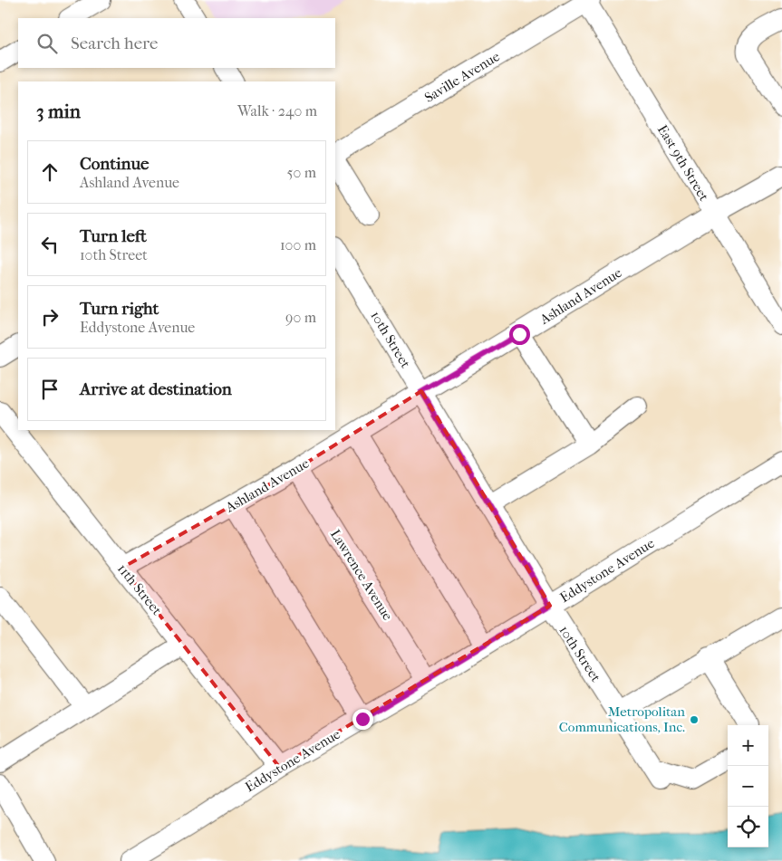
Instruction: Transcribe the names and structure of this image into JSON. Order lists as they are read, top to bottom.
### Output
{
  "streets": {
    "street": [
      "Saville Avenue",
      "East 9th Street",
      "Ashland Avenue",
      "10th Street",
      "Eddystone Avenue",
      "Lawrence Avenue",
      "11th Street"
    ]
  },
  "crossings": [
    ["Saville Avenue", "East 9th Street"],
    ["East 9th Street", "Ashland Avenue"],
    ["Ashland Avenue", "10th Street"],
    ["Ashland Avenue", "Lawrence Avenue"],
    ["Ashland Avenue", "11th Street"],
    ["10th Street", "Eddystone Avenue"],
    ["Eddystone Avenue", "Lawrence Avenue"],
    ["Eddystone Avenue", "11th Street"]
  ],
  "places": ["Metropolitan Communications, Inc."],
  "page": {
    "search": "Search here",
    "heading": ["3 min", "Walk · 240 m"],
    "list": [
      ["Continue", "Ashland Avenue", "50 m"],
      ["Turn left", "10th Street", "100 m"],
      ["Turn right", "Eddystone Avenue", "90 m"],
      "Arrive at destination"
    ],
    "map_buttons": ["+", "−"]
  }
}
